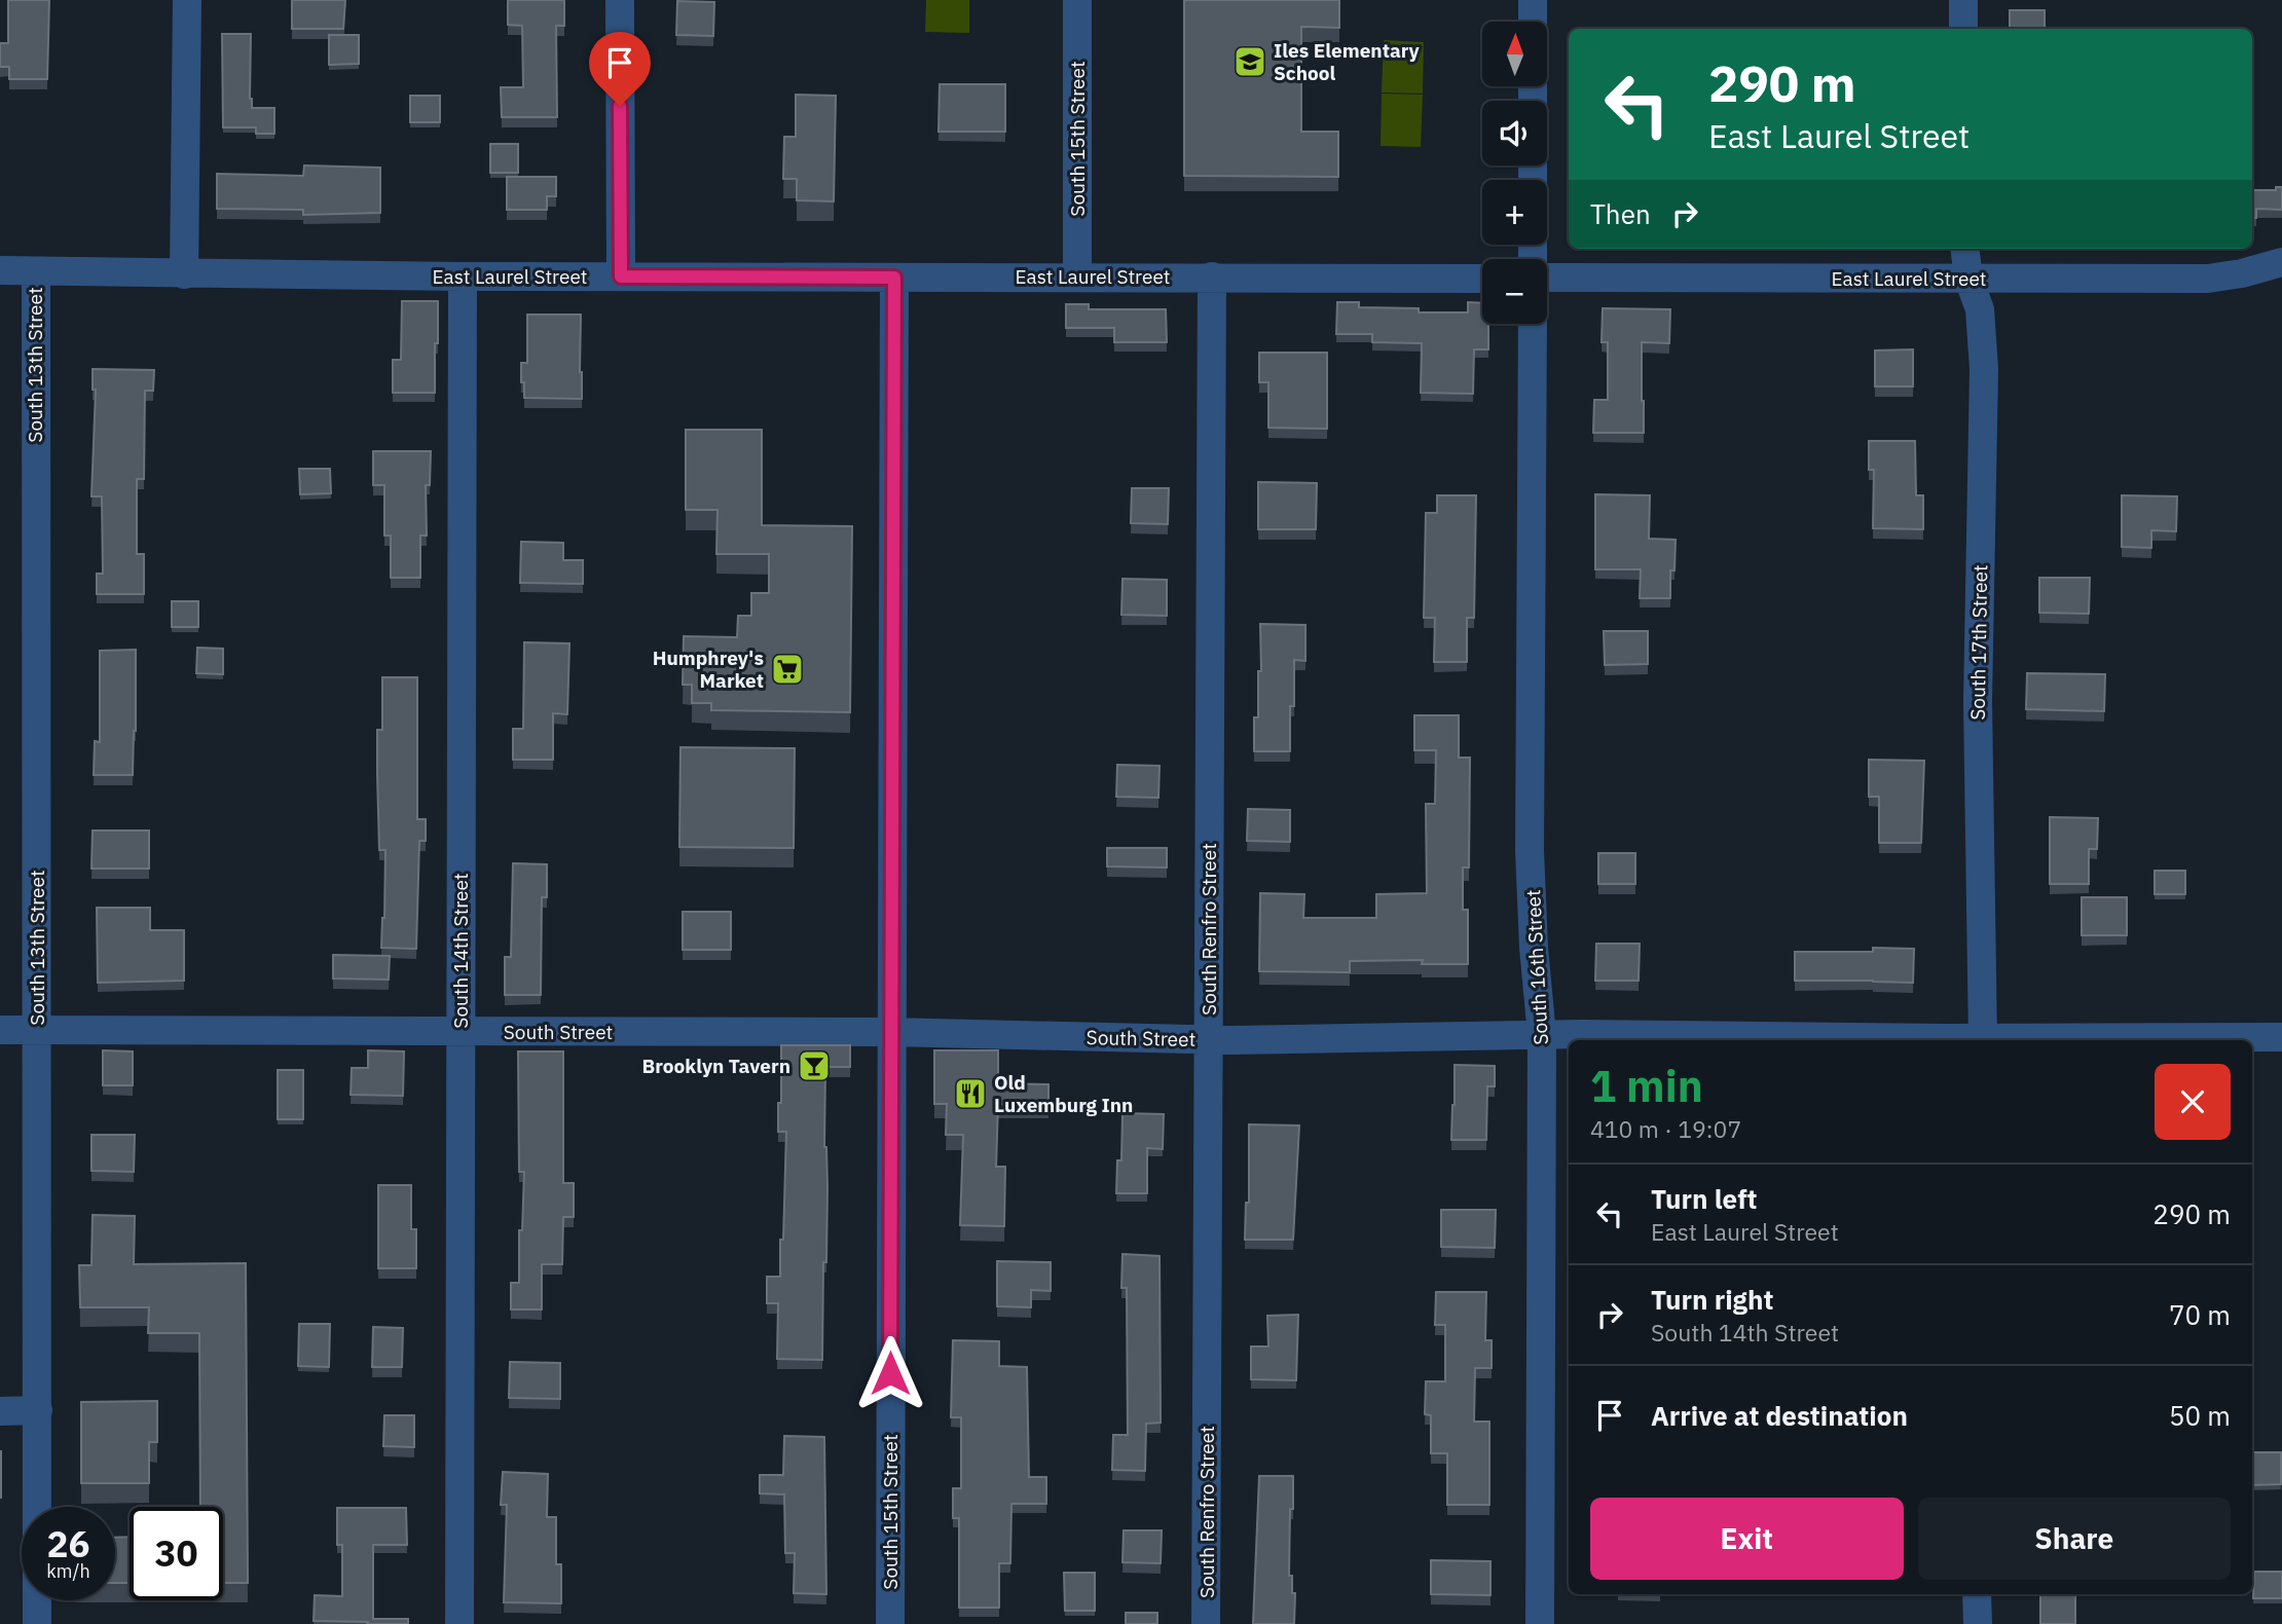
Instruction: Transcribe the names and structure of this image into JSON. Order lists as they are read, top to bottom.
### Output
{
  "streets": {
    "street": [
      "South 15th Street",
      "East Laurel Street",
      "South 13th Street",
      "South 17th Street",
      "South Renfro Street",
      "South 14th Street",
      "South 16th Street",
      "South Street"
    ]
  },
  "crossings": [
    ["South 15th Street", "East Laurel Street"],
    ["South 15th Street", "South Street"],
    ["East Laurel Street", "South 13th Street"],
    ["East Laurel Street", "South 17th Street"],
    ["East Laurel Street", "South Renfro Street"],
    ["East Laurel Street", "South 14th Street"],
    ["South 13th Street", "South Street"],
    ["South 17th Street", "South Street"],
    ["South Renfro Street", "South Street"],
    ["South 14th Street", "South Street"],
    ["South 16th Street", "South Street"]
  ],
  "places": {
    "school or university": ["Iles Elementary School"],
    "supermarket": ["Humphrey's Market"],
    "bar": ["Brooklyn Tavern"],
    "restaurant": ["Old Luxemburg Inn"]
  },
  "north": "top",
  "page": {
    "map_buttons": ["+", "−"],
    "turn": ["290 m", "East Laurel Street"],
    "then": "Then",
    "heading": ["1 min", "410 m · 19:07"],
    "list": [
      {
        "name": "Turn left",
        "note": "East Laurel Street",
        "value": "290 m"
      },
      {
        "name": "Turn right",
        "note": "South 14th Street",
        "value": "70 m"
      },
      {
        "name": "Arrive at destination",
        "value": "50 m"
      }
    ],
    "buttons": ["Exit", "Share"],
    "speed": "26 km/h",
    "limit": "30"
  }
}
